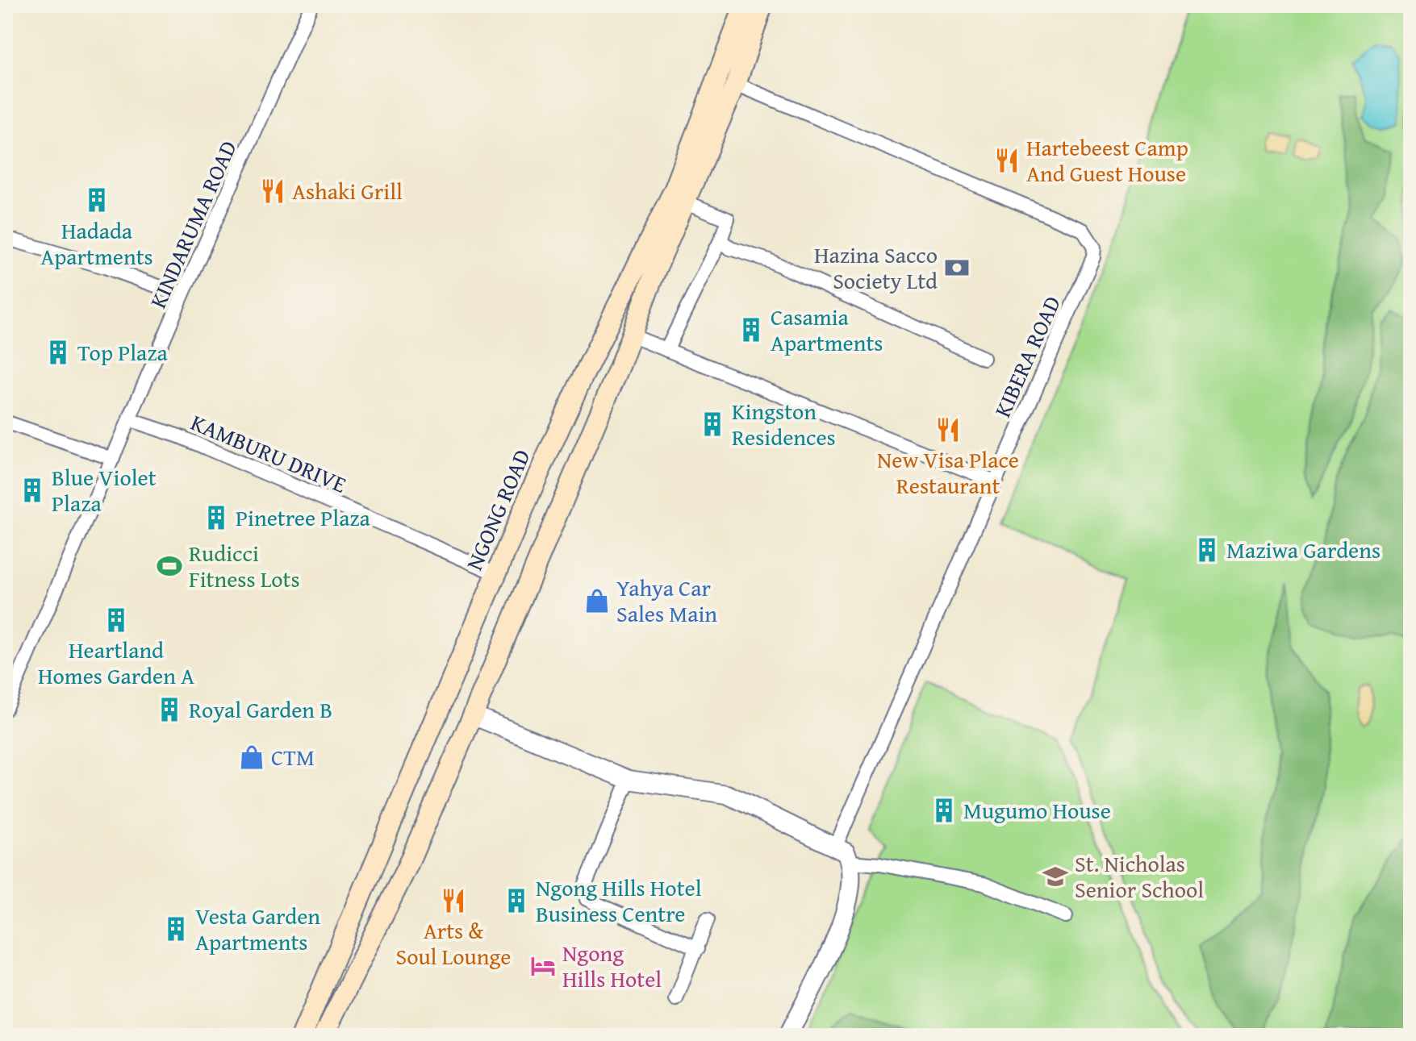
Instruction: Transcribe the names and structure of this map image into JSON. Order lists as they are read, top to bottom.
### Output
{
  "streets": {
    "main road": ["NGONG ROAD"],
    "street": ["KINDARUMA ROAD", "KIBERA ROAD", "KAMBURU DRIVE"]
  },
  "crossings": [
    ["KINDARUMA ROAD", "KAMBURU DRIVE"],
    ["KAMBURU DRIVE", "NGONG ROAD"]
  ],
  "places": {
    "restaurant": [
      "Hartebeest Camp And Guest House",
      "Ashaki Grill",
      "New Visa Place Restaurant",
      "Arts & Soul Lounge"
    ],
    "building": [
      "Hadada Apartments",
      "Casamia Apartments",
      "Top Plaza",
      "Kingston Residences",
      "Blue Violet Plaza",
      "Pinetree Plaza",
      "Maziwa Gardens",
      "Heartland Homes Garden A",
      "Royal Garden B",
      "Mugumo House",
      "Ngong Hills Hotel Business Centre",
      "Vesta Garden Apartments"
    ],
    "bank": ["Hazina Sacco Society Ltd"],
    "sports": ["Rudicci Fitness Lots"],
    "shop": ["Yahya Car Sales Main", "CTM"],
    "school or university": ["St. Nicholas Senior School"],
    "hotel": ["Ngong Hills Hotel"]
  }
}
